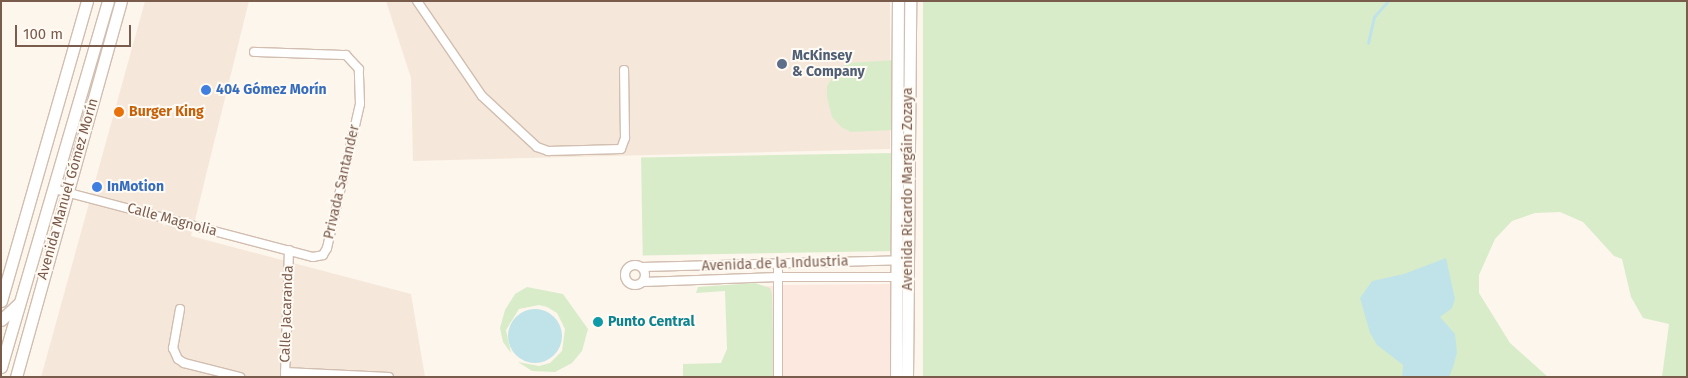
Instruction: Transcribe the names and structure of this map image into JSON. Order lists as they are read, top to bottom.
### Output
{
  "streets": {
    "street": [
      "Privada Santander",
      "Avenida Manuel Gómez Morín",
      "Avenida Ricardo Margáin Zozaya",
      "Calle Magnolia",
      "Avenida de la Industria",
      "Calle Jacaranda"
    ]
  },
  "crossings": [
    ["Privada Santander", "Calle Magnolia"],
    ["Privada Santander", "Calle Jacaranda"],
    ["Avenida Manuel Gómez Morín", "Calle Magnolia"],
    ["Avenida Ricardo Margáin Zozaya", "Avenida de la Industria"],
    ["Calle Magnolia", "Calle Jacaranda"]
  ],
  "places": [
    "McKinsey & Company",
    "404 Gómez Morín",
    "Burger King",
    "InMotion",
    "Punto Central"
  ],
  "scale_bar": "100 m"
}
